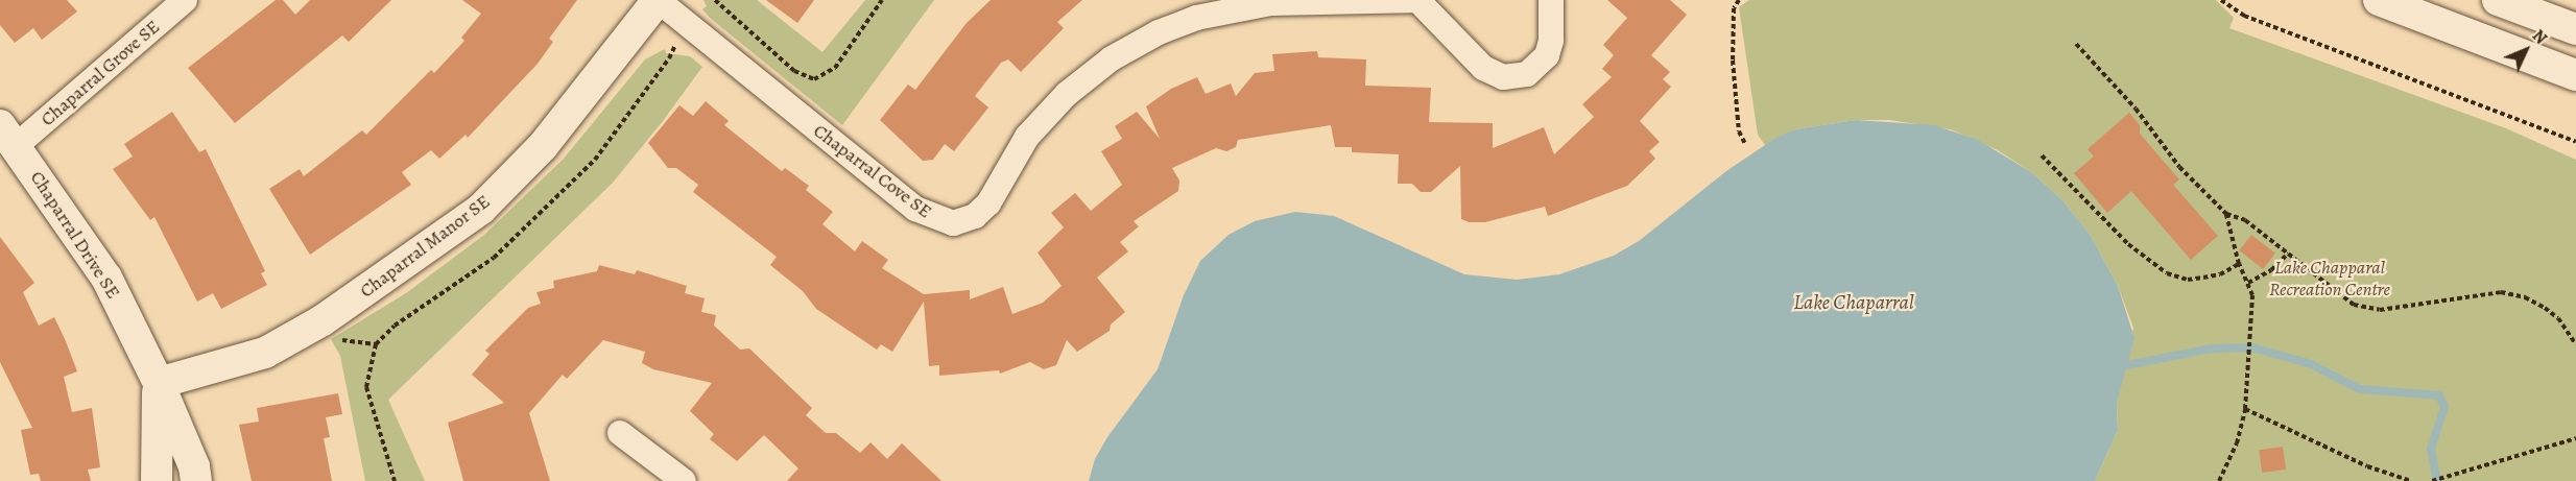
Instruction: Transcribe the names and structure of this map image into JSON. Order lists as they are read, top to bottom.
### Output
{
  "streets": {
    "street": [
      "Chaparral Grove SE",
      "Chaparral Cove SE",
      "Chaparral Drive SE",
      "Chaparral Manor SE"
    ]
  },
  "crossings": [
    ["Chaparral Grove SE", "Chaparral Drive SE"],
    ["Chaparral Cove SE", "Chaparral Manor SE"],
    ["Chaparral Drive SE", "Chaparral Manor SE"]
  ],
  "water": ["Lake Chaparral"],
  "parks": ["Lake Chapparal Recreation Centre"],
  "north": "top right"
}
